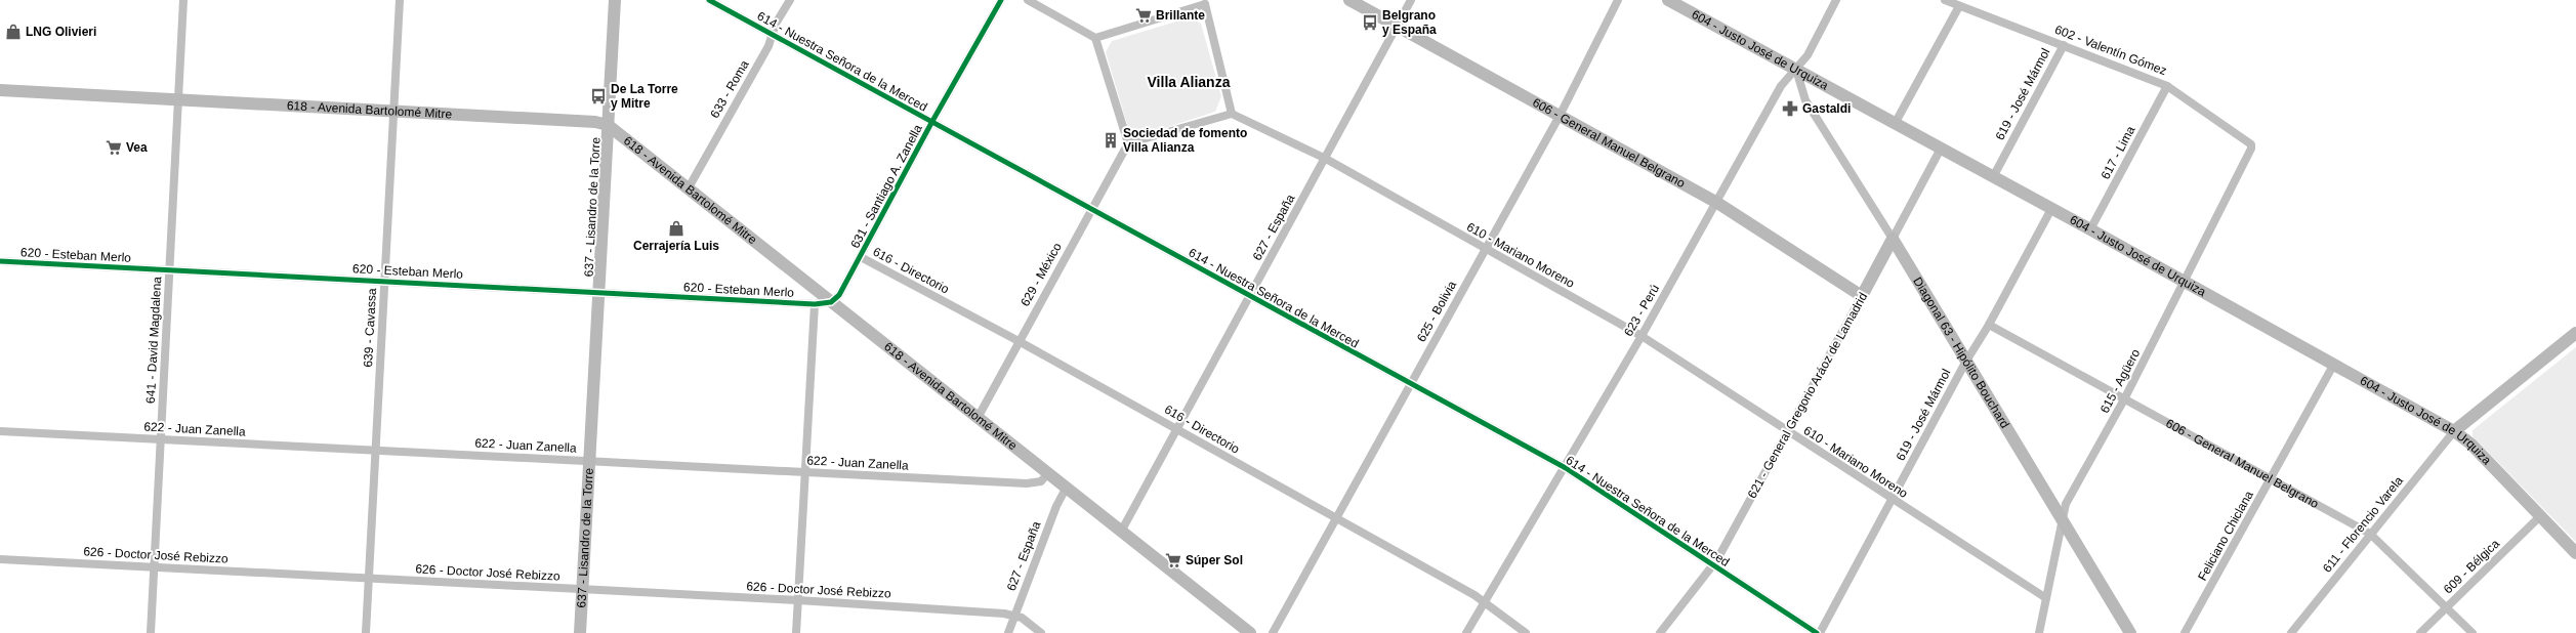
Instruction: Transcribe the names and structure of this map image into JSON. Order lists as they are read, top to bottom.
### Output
{
  "streets": {
    "main road": [
      "604 - Justo José de Urquiza",
      "618 - Avenida Bartolomé Mitre",
      "606 - General Manuel Belgrano",
      "637 - Lisandro de la Torre",
      "Diagonal 63 - Hipólito Bouchard",
      "621 - General Gregorio Aráoz de Lamadrid"
    ],
    "street": [
      "602 - Valentín Gómez",
      "614 - Nuestra Señora de la Merced",
      "633 - Roma",
      "619 - José Mármol",
      "617 - Lima",
      "631 - Santiago A. Zanella",
      "627 - España",
      "620 - Esteban Merlo",
      "610 - Mariano Moreno",
      "616 - Directorio",
      "629 - México",
      "623 - Perú",
      "625 - Bolivia",
      "639 - Cavassa",
      "641 - David Magdalena",
      "615 - Agüero",
      "622 - Juan Zanella",
      "611 - Florencio Varela",
      "Feliciano Chiclana",
      "626 - Doctor José Rebizzo",
      "609 - Bélgica"
    ]
  },
  "crossings": [
    ["604 - Justo José de Urquiza", "619 - José Mármol"],
    ["604 - Justo José de Urquiza", "617 - Lima"],
    ["604 - Justo José de Urquiza", "623 - Perú"],
    ["604 - Justo José de Urquiza", "Diagonal 63 - Hipólito Bouchard"],
    ["604 - Justo José de Urquiza", "615 - Agüero"],
    ["604 - Justo José de Urquiza", "621 - General Gregorio Aráoz de Lamadrid"],
    ["604 - Justo José de Urquiza", "611 - Florencio Varela"],
    ["604 - Justo José de Urquiza", "Feliciano Chiclana"],
    ["604 - Justo José de Urquiza", "609 - Bélgica"],
    ["602 - Valentín Gómez", "619 - José Mármol"],
    ["602 - Valentín Gómez", "617 - Lima"],
    ["602 - Valentín Gómez", "615 - Agüero"],
    ["614 - Nuestra Señora de la Merced", "633 - Roma"],
    ["614 - Nuestra Señora de la Merced", "619 - José Mármol"],
    ["614 - Nuestra Señora de la Merced", "631 - Santiago A. Zanella"],
    ["614 - Nuestra Señora de la Merced", "627 - España"],
    ["614 - Nuestra Señora de la Merced", "629 - México"],
    ["614 - Nuestra Señora de la Merced", "623 - Perú"],
    ["614 - Nuestra Señora de la Merced", "625 - Bolivia"],
    ["614 - Nuestra Señora de la Merced", "621 - General Gregorio Aráoz de Lamadrid"],
    ["633 - Roma", "618 - Avenida Bartolomé Mitre"],
    ["619 - José Mármol", "606 - General Manuel Belgrano"],
    ["619 - José Mármol", "610 - Mariano Moreno"],
    ["619 - José Mármol", "Diagonal 63 - Hipólito Bouchard"],
    ["618 - Avenida Bartolomé Mitre", "631 - Santiago A. Zanella"],
    ["618 - Avenida Bartolomé Mitre", "637 - Lisandro de la Torre"],
    ["618 - Avenida Bartolomé Mitre", "627 - España"],
    ["618 - Avenida Bartolomé Mitre", "629 - México"],
    ["618 - Avenida Bartolomé Mitre", "639 - Cavassa"],
    ["618 - Avenida Bartolomé Mitre", "641 - David Magdalena"],
    ["618 - Avenida Bartolomé Mitre", "622 - Juan Zanella"],
    ["606 - General Manuel Belgrano", "627 - España"],
    ["606 - General Manuel Belgrano", "623 - Perú"],
    ["606 - General Manuel Belgrano", "625 - Bolivia"],
    ["606 - General Manuel Belgrano", "615 - Agüero"],
    ["606 - General Manuel Belgrano", "621 - General Gregorio Aráoz de Lamadrid"],
    ["606 - General Manuel Belgrano", "611 - Florencio Varela"],
    ["606 - General Manuel Belgrano", "Feliciano Chiclana"],
    ["606 - General Manuel Belgrano", "609 - Bélgica"],
    ["631 - Santiago A. Zanella", "616 - Directorio"],
    ["637 - Lisandro de la Torre", "620 - Esteban Merlo"],
    ["637 - Lisandro de la Torre", "622 - Juan Zanella"],
    ["637 - Lisandro de la Torre", "626 - Doctor José Rebizzo"],
    ["627 - España", "610 - Mariano Moreno"],
    ["627 - España", "616 - Directorio"],
    ["627 - España", "626 - Doctor José Rebizzo"],
    ["620 - Esteban Merlo", "639 - Cavassa"],
    ["620 - Esteban Merlo", "641 - David Magdalena"],
    ["610 - Mariano Moreno", "623 - Perú"],
    ["610 - Mariano Moreno", "625 - Bolivia"],
    ["610 - Mariano Moreno", "615 - Agüero"],
    ["610 - Mariano Moreno", "621 - General Gregorio Aráoz de Lamadrid"],
    ["616 - Directorio", "629 - México"],
    ["616 - Directorio", "623 - Perú"],
    ["616 - Directorio", "625 - Bolivia"],
    ["623 - Perú", "Diagonal 63 - Hipólito Bouchard"],
    ["639 - Cavassa", "622 - Juan Zanella"],
    ["639 - Cavassa", "626 - Doctor José Rebizzo"],
    ["641 - David Magdalena", "622 - Juan Zanella"],
    ["641 - David Magdalena", "626 - Doctor José Rebizzo"],
    ["Diagonal 63 - Hipólito Bouchard", "615 - Agüero"],
    ["Diagonal 63 - Hipólito Bouchard", "621 - General Gregorio Aráoz de Lamadrid"]
  ],
  "districts": ["Villa Alianza"],
  "places": {
    "supermarket": ["Brillante", "Vea", "Súper Sol"],
    "bus stop": ["Belgrano y España", "De La Torre y Mitre"],
    "shop": ["LNG Olivieri", "Cerrajería Luis"],
    "pharmacy": ["Gastaldi"],
    "building": ["Sociedad de fomento Villa Alianza"]
  }
}
